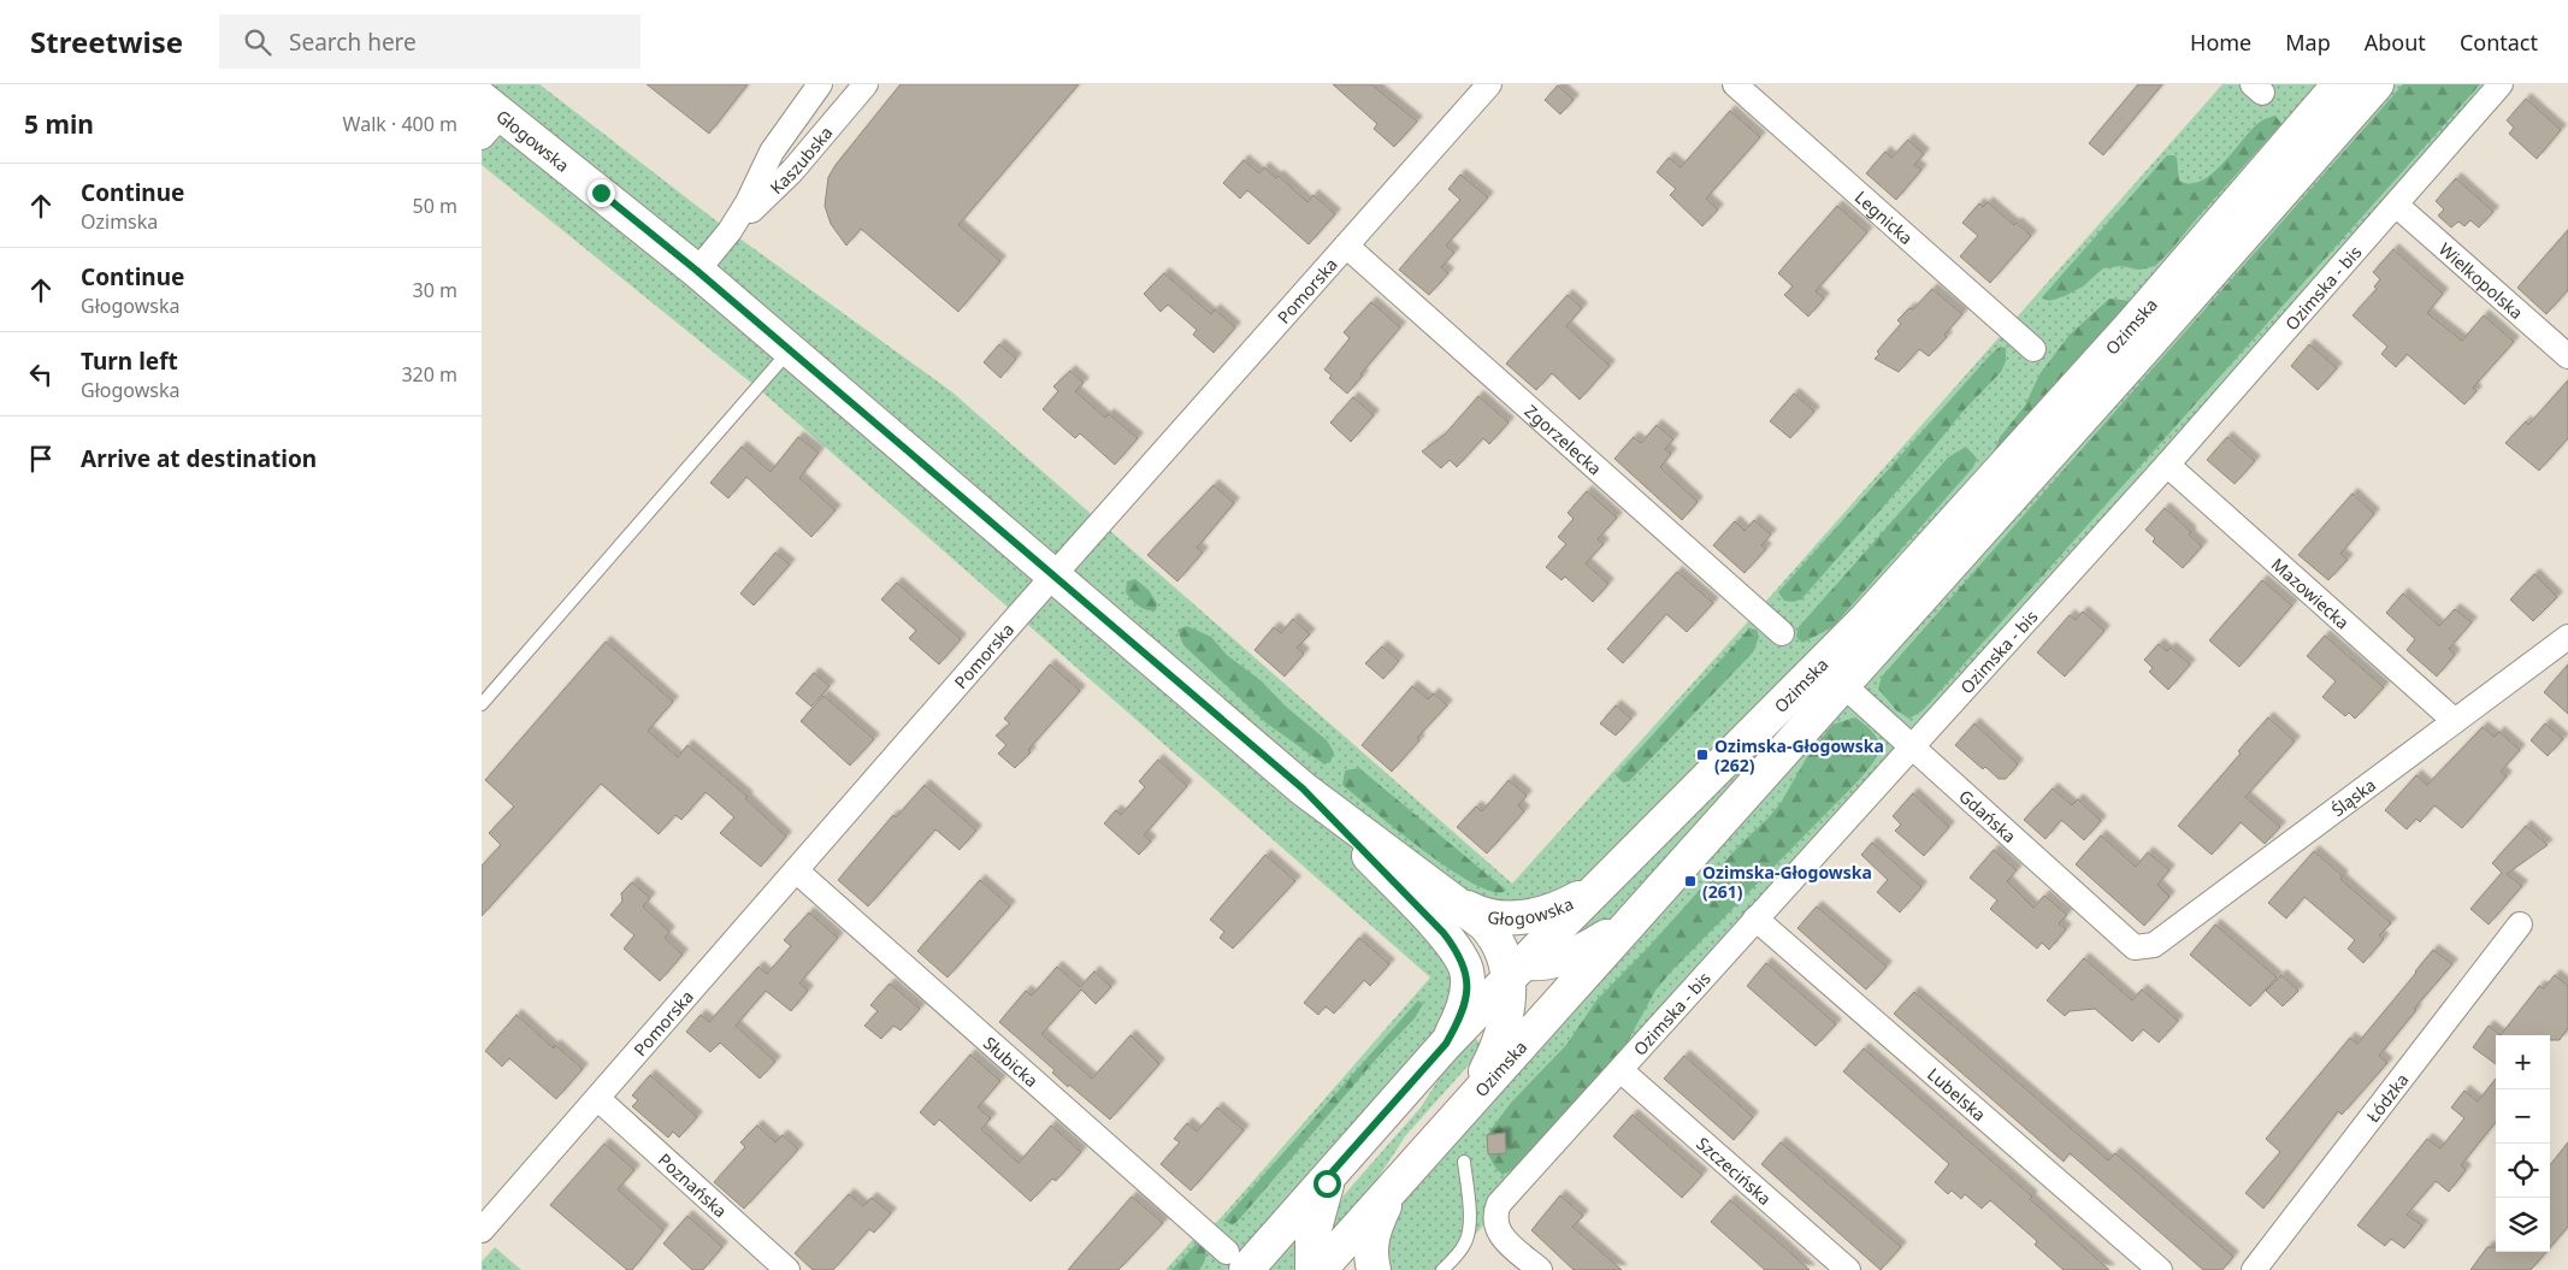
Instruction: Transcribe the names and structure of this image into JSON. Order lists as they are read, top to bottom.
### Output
{
  "streets": {
    "main road": ["Głogowska", "Ozimska"],
    "street": [
      "Kaszubska",
      "Legnicka",
      "Wielkopolska",
      "Ozimska - bis",
      "Pomorska",
      "Zgorzelecka",
      "Mazowiecka",
      "Śląska",
      "Gdańska",
      "Słubicka",
      "Lubelska",
      "Łódzka",
      "Szczecińska",
      "Poznańska"
    ]
  },
  "crossings": [
    ["Głogowska", "Kaszubska"],
    ["Głogowska", "Pomorska"],
    ["Głogowska", "Ozimska"],
    ["Wielkopolska", "Ozimska - bis"],
    ["Ozimska - bis", "Mazowiecka"],
    ["Ozimska - bis", "Gdańska"],
    ["Ozimska - bis", "Lubelska"],
    ["Ozimska - bis", "Szczecińska"],
    ["Pomorska", "Zgorzelecka"],
    ["Pomorska", "Słubicka"],
    ["Pomorska", "Poznańska"],
    ["Ozimska", "Gdańska"],
    ["Ozimska", "Słubicka"],
    ["Mazowiecka", "Śląska"],
    ["Śląska", "Gdańska"]
  ],
  "places": {
    "transit": ["Ozimska-Głogowska (262)", "Ozimska-Głogowska (261)"]
  },
  "page": {
    "header": "Streetwise",
    "search": "Search here",
    "nav": [
      "Home",
      "Map",
      "About",
      "Contact"
    ],
    "heading": ["5 min", "Walk · 400 m"],
    "list": [
      ["Continue", "Ozimska", "50 m"],
      ["Continue", "Głogowska", "30 m"],
      ["Turn left", "Głogowska", "320 m"],
      "Arrive at destination"
    ],
    "map_buttons": ["+", "−"]
  }
}
